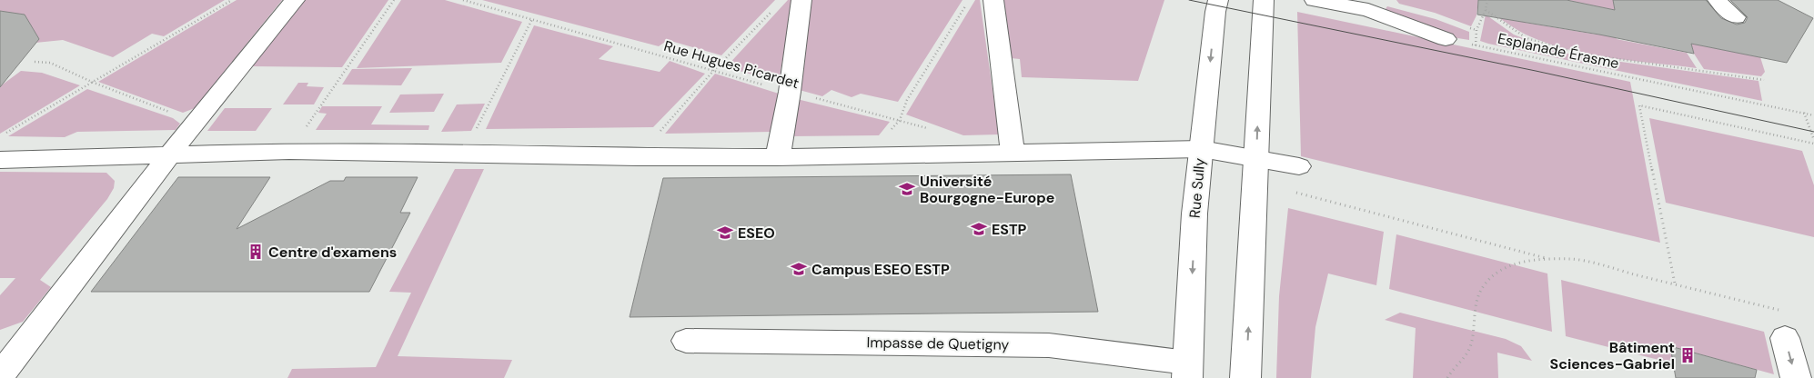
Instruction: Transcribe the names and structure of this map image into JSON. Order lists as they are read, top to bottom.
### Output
{
  "streets": {
    "street": ["Rue Sully", "Impasse de Quetigny"],
    "path": ["Esplanade Érasme", "Rue Hugues Picardet"]
  },
  "crossings": [
    ["Rue Sully", "Impasse de Quetigny"]
  ],
  "places": {
    "school or university": [
      "Université Bourgogne-Europe",
      "ESTP",
      "ESEO",
      "Campus ESEO ESTP"
    ],
    "building": ["Centre d'examens", "Bâtiment Sciences-Gabriel"]
  }
}
